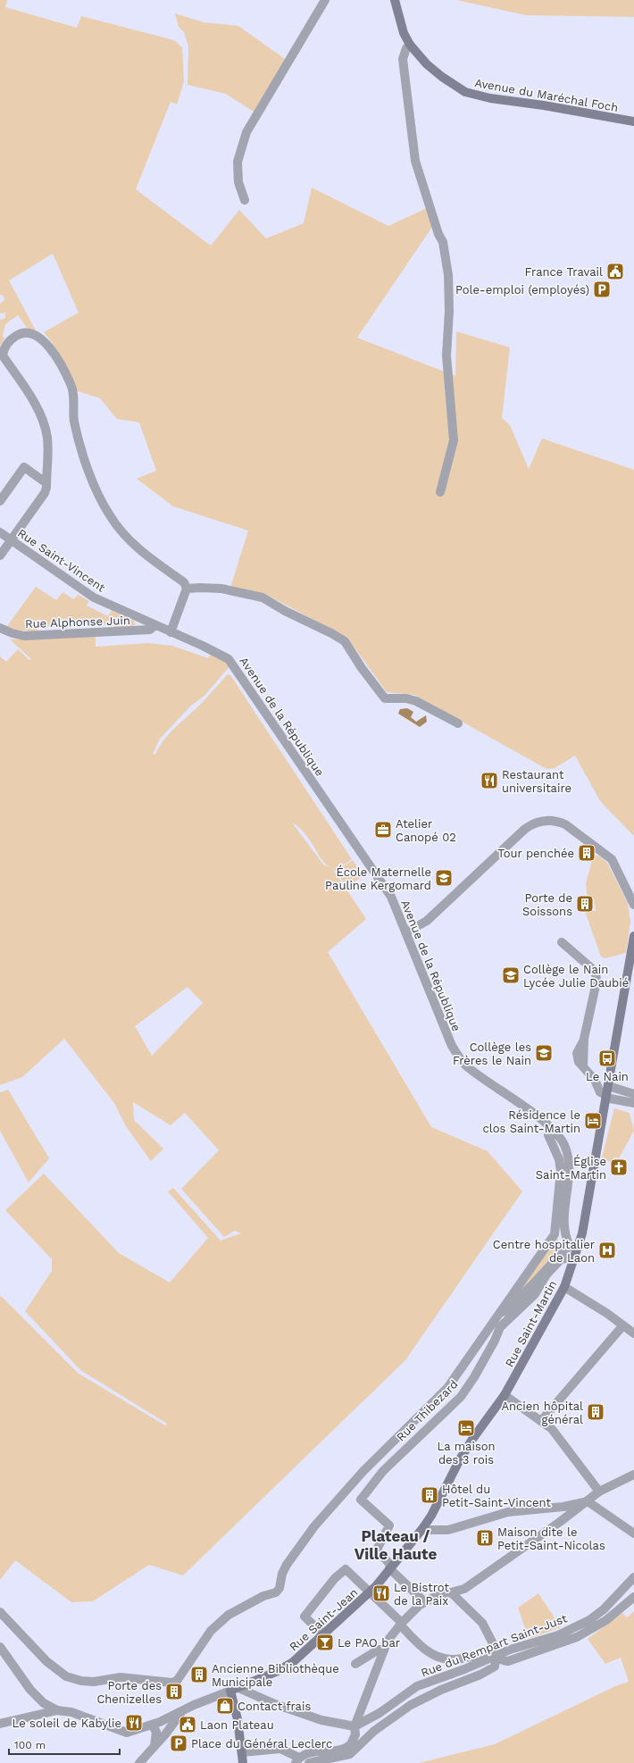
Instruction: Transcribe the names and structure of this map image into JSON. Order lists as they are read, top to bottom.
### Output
{
  "streets": {
    "main road": ["Avenue du Maréchal Foch", "Rue Saint-Martin", "Rue Saint-Jean"],
    "street": [
      "Rue Saint-Vincent",
      "Rue Alphonse Juin",
      "Avenue de la République",
      "Rue Thibezard",
      "Rue du Rempart Saint-Just"
    ]
  },
  "crossings": [
    ["Rue Saint-Vincent", "Rue Alphonse Juin"],
    ["Rue Saint-Vincent", "Avenue de la République"],
    ["Avenue de la République", "Rue Saint-Martin"],
    ["Rue Saint-Martin", "Rue Thibezard"],
    ["Rue Saint-Martin", "Rue Saint-Jean"],
    ["Rue Thibezard", "Rue Saint-Jean"]
  ],
  "districts": ["Plateau / Ville Haute"],
  "places": {
    "public building": ["France Travail", "Laon Plateau"],
    "parking": ["Pole-emploi (employés)", "Place du Général Leclerc"],
    "restaurant": ["Restaurant universitaire", "Le Bistrot de la Paix", "Le soleil de Kabylie"],
    "office": ["Atelier Canopé 02"],
    "building": [
      "Tour penchée",
      "Porte de Soissons",
      "Ancien hôpital général",
      "Hôtel du Petit-Saint-Vincent",
      "Maison dite le Petit-Saint-Nicolas",
      "Ancienne Bibliothèque Municipale",
      "Porte des Chenizelles"
    ],
    "school or university": ["École Maternelle Pauline Kergomard", "Collège le Nain Lycée Julie Daubié", "Collège les Frères le Nain"],
    "bus stop": ["Le Nain"],
    "hotel": ["Résidence le clos Saint-Martin", "La maison des 3 rois"],
    "church": ["Église Saint-Martin"],
    "hospital": ["Centre hospitalier de Laon"],
    "bar": ["Le PAO bar"],
    "shop": ["Contact frais"]
  },
  "scale_bar": "100 m"
}
